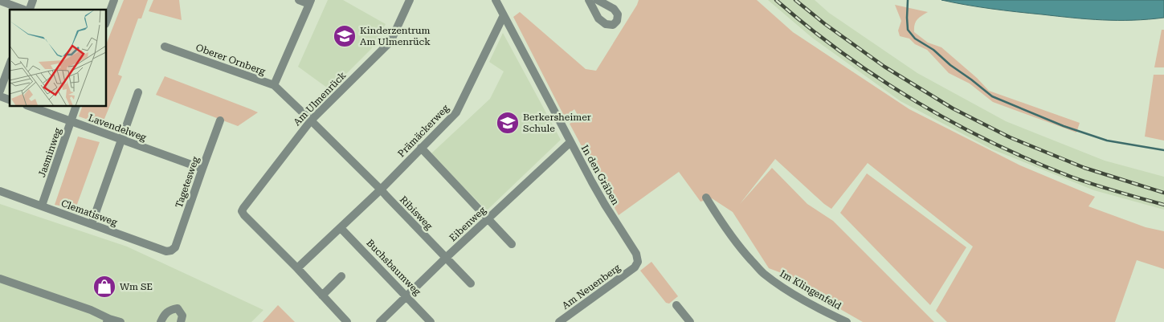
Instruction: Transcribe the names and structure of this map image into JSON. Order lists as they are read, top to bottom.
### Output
{
  "streets": {
    "street": [
      "Oberer Ornberg",
      "Am Ulmenrück",
      "Lavendelweg",
      "Prämäckerweg",
      "Jasminweg",
      "In den Gräben",
      "Tagetesweg",
      "Clematisweg",
      "Ribisweg",
      "Eibenweg",
      "Buchsbaumweg",
      "Am Neuenberg",
      "Im Klingenfeld"
    ]
  },
  "crossings": [
    ["Am Ulmenrück", "Prämäckerweg"],
    ["Lavendelweg", "Jasminweg"],
    ["Lavendelweg", "Tagetesweg"],
    ["Prämäckerweg", "In den Gräben"],
    ["Prämäckerweg", "Ribisweg"],
    ["Prämäckerweg", "Buchsbaumweg"],
    ["Jasminweg", "Clematisweg"],
    ["In den Gräben", "Eibenweg"],
    ["In den Gräben", "Am Neuenberg"],
    ["Tagetesweg", "Clematisweg"],
    ["Ribisweg", "Eibenweg"],
    ["Eibenweg", "Buchsbaumweg"]
  ],
  "places": {
    "school or university": ["Kinderzentrum Am Ulmenrück", "Berkersheimer Schule"],
    "shop": ["Wm SE"]
  }
}
